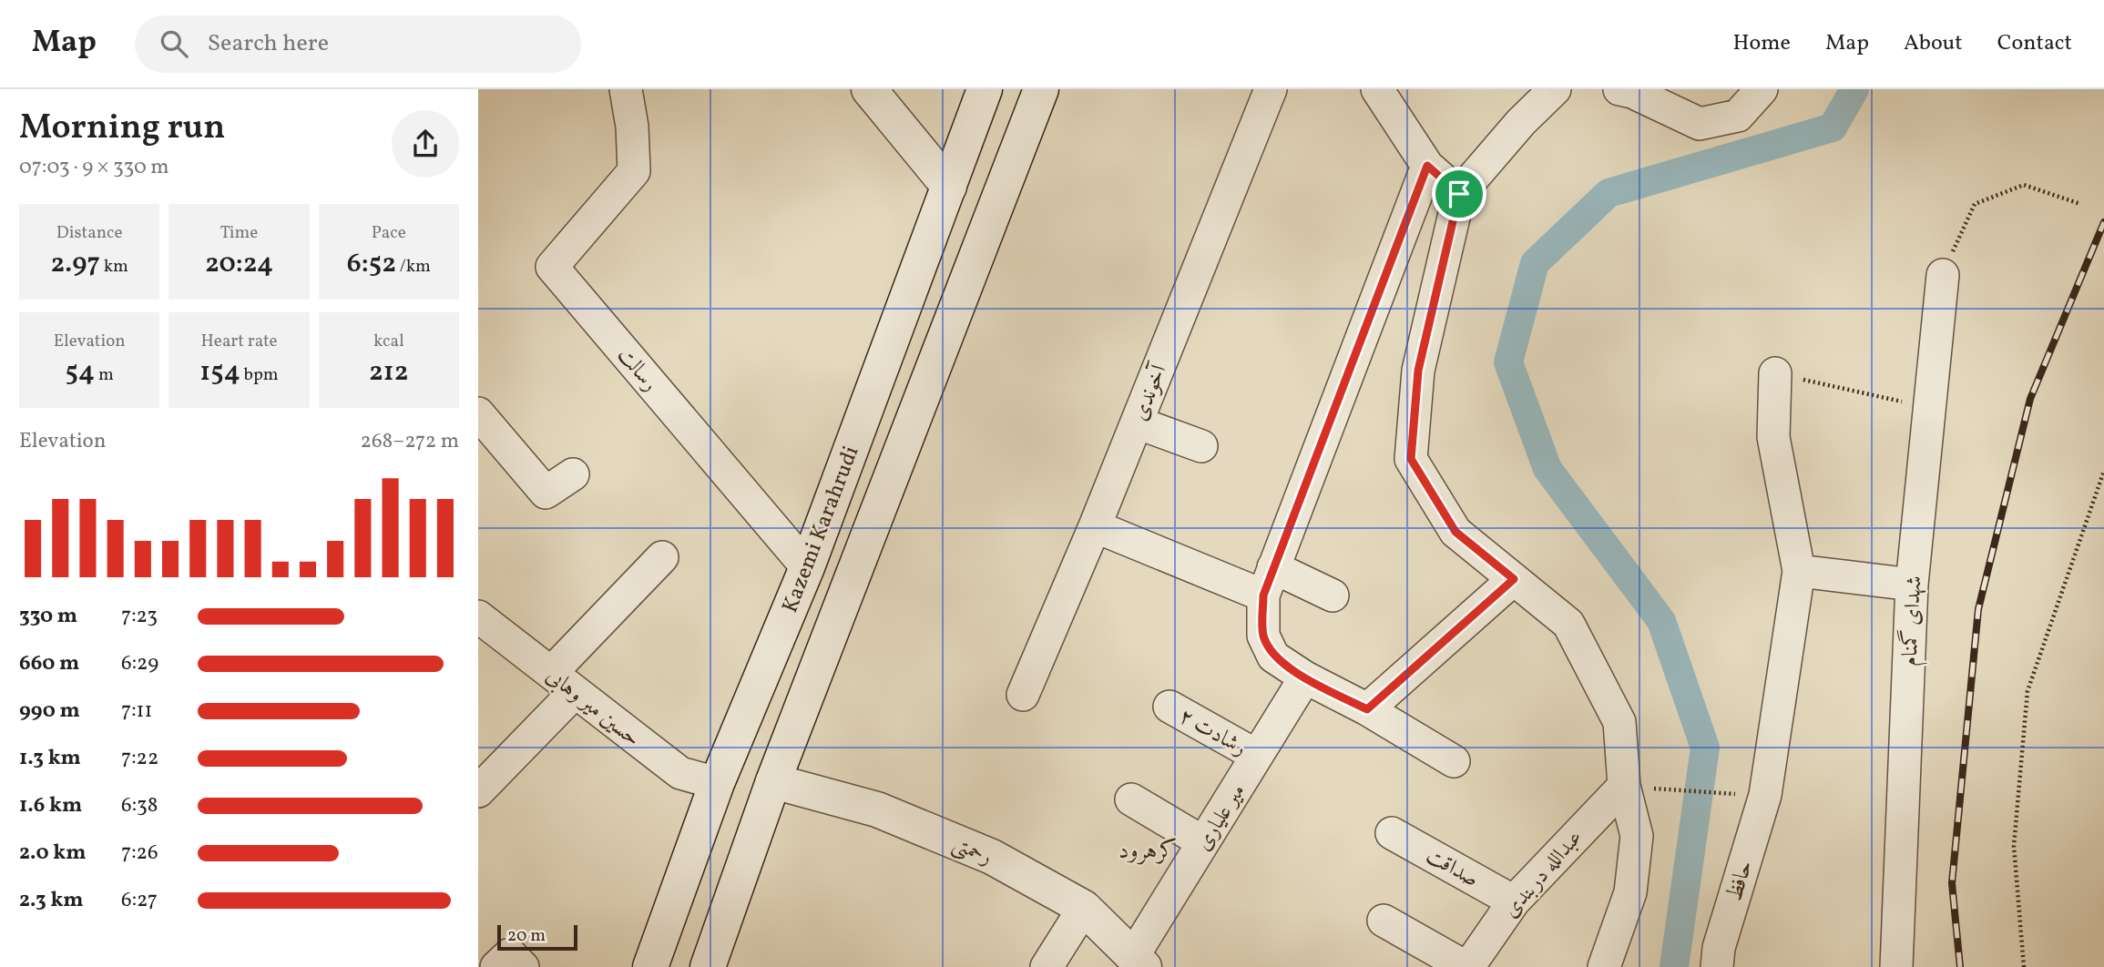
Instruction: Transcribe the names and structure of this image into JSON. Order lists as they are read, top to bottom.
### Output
{
  "streets": {
    "main road": ["Kazemi Karahrudi", "رحمتی"],
    "street": [
      "رسالت",
      "آخوندی",
      "شهدای گمنام",
      "حسین میر وهابی",
      "رشادت ۲",
      "میر علیاری",
      "صداقت",
      "عبدالله دربندی",
      "حافظ"
    ]
  },
  "crossings": [
    ["رسالت", "Kazemi Karahrudi"],
    ["Kazemi Karahrudi", "حسین میر وهابی"],
    ["Kazemi Karahrudi", "رحمتی"],
    ["حسین میر وهابی", "رحمتی"],
    ["رشادت ۲", "میر علیاری"],
    ["میر علیاری", "رحمتی"],
    ["صداقت", "عبدالله دربندی"]
  ],
  "districts": ["کرهرود"],
  "scale_bar": "20 m",
  "page": {
    "header": "Map",
    "search": "Search here",
    "nav": [
      "Home",
      "Map",
      "About",
      "Contact"
    ],
    "heading": ["Morning run", "07:03 · 9 × 330 m"],
    "stats": [
      ["Distance", "2.97 km"],
      ["Time", "20:24"],
      ["Pace", "6:52 /km"],
      ["Elevation", "54 m"],
      ["Heart rate", "154 bpm"],
      ["kcal", "212"]
    ],
    "chart": ["Elevation", "268–272 m"],
    "list": [
      {
        "name": "330 m",
        "note": "7:23"
      },
      {
        "name": "660 m",
        "note": "6:29"
      },
      {
        "name": "990 m",
        "note": "7:11"
      },
      {
        "name": "1.3 km",
        "note": "7:22"
      },
      {
        "name": "1.6 km",
        "note": "6:38"
      },
      {
        "name": "2.0 km",
        "note": "7:26"
      },
      {
        "name": "2.3 km",
        "note": "6:27"
      }
    ],
    "scale": "20 m"
  }
}
